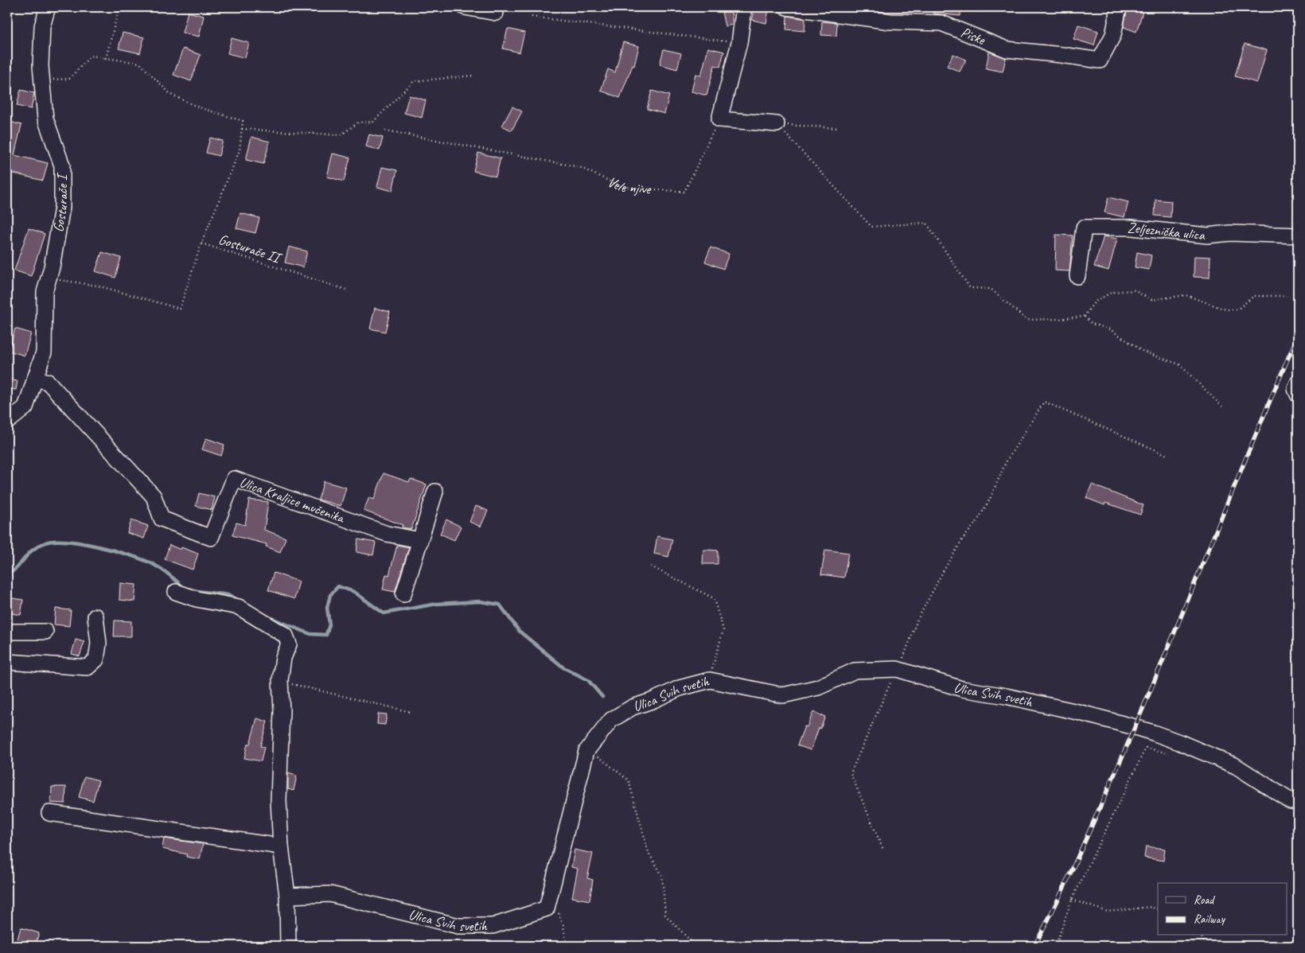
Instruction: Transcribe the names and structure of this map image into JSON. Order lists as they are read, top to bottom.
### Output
{
  "streets": {
    "street": [
      "Piske",
      "Gosturače I",
      "Željeznička ulica",
      "Ulica Kraljice mučenika",
      "Ulica Svih svetih"
    ],
    "path": ["Vele njive", "Gosturače II"]
  },
  "crossings": [
    ["Gosturače I", "Gosturače II"],
    ["Gosturače I", "Ulica Kraljice mučenika"]
  ],
  "legend": ["Road", "Railway"]
}
